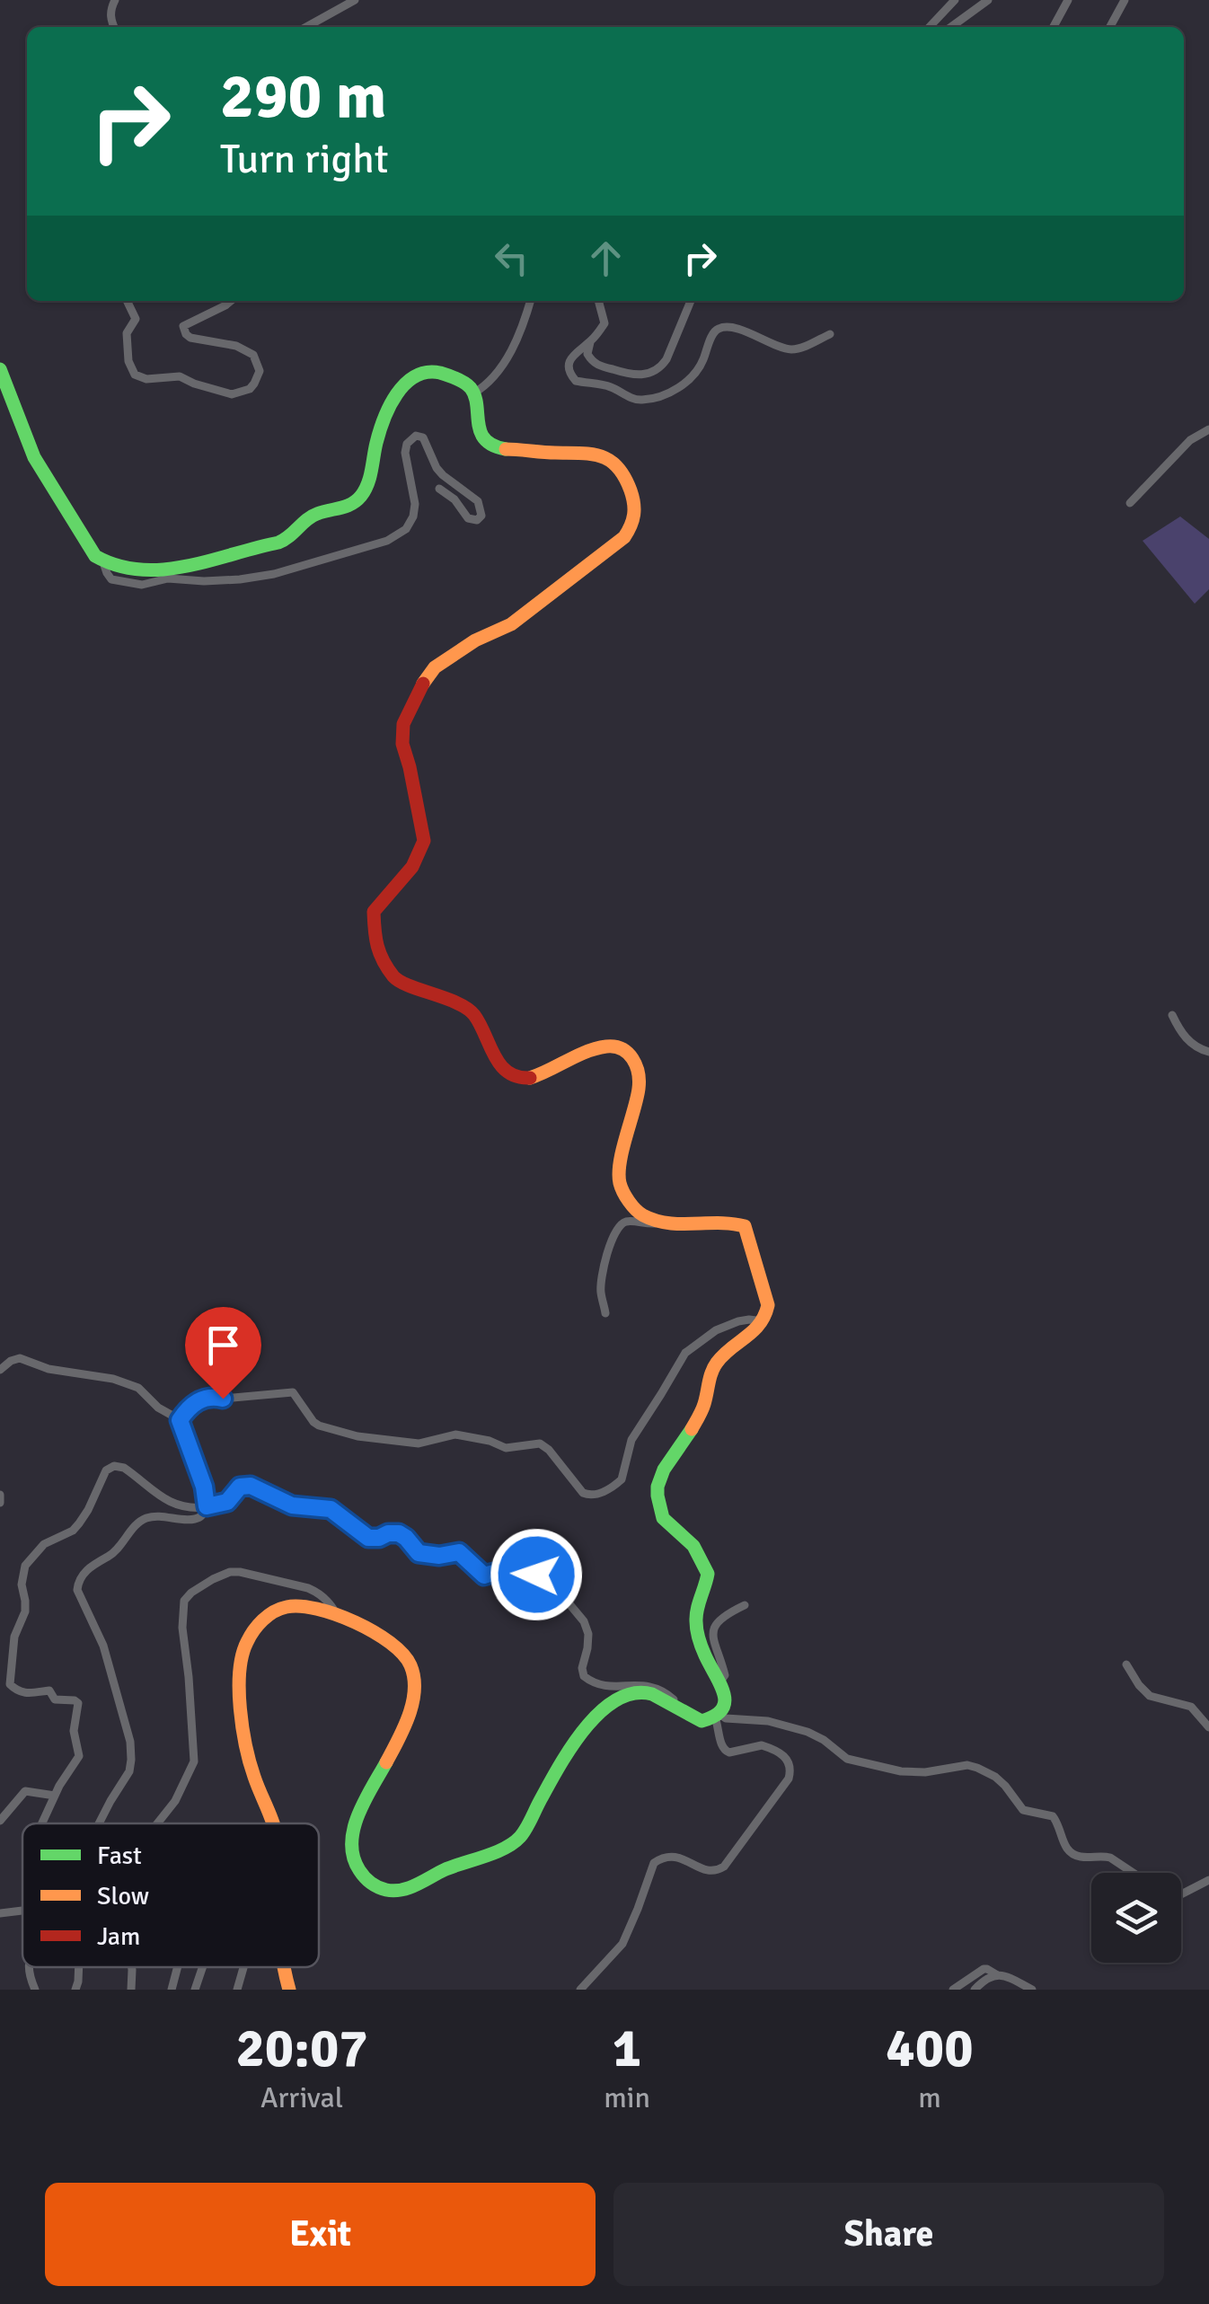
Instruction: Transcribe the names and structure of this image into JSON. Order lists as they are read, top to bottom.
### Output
{
  "legend": ["Fast", "Slow", "Jam"],
  "page": {
    "turn": ["290 m", "Turn right"],
    "eta": [
      "20:07",
      "Arrival",
      "1",
      "min",
      "400",
      "m"
    ],
    "buttons": ["Exit", "Share"]
  }
}
